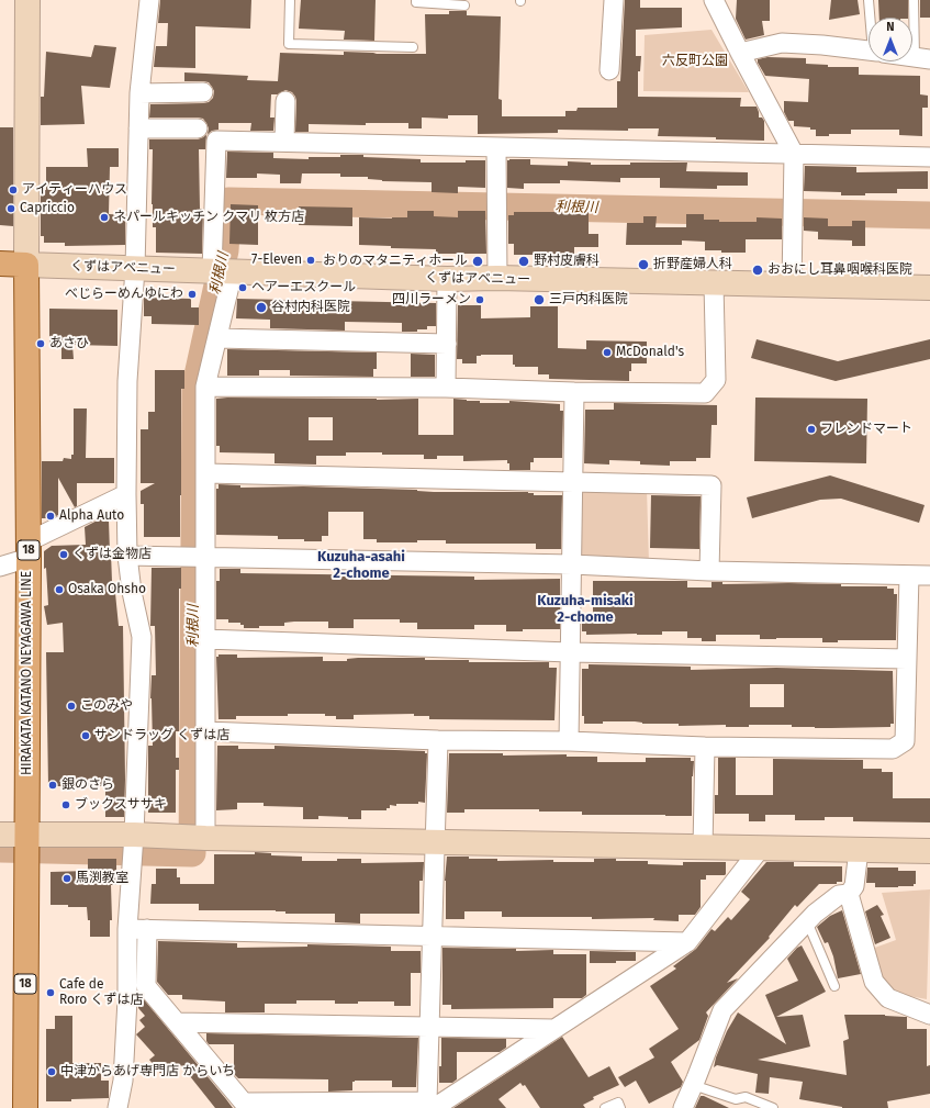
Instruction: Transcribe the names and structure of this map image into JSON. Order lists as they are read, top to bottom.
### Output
{
  "streets": {
    "main road": ["18", "HIRAKATA KATANO NEYAGAWA LINE"],
    "street": ["くずはアベニュー"]
  },
  "crossings": [
    ["くずはアベニュー", "HIRAKATA KATANO NEYAGAWA LINE"]
  ],
  "districts": ["Kuzuha-asahi 2-chome", "Kuzuha-misaki 2-chome"],
  "water": ["利根川"],
  "parks": ["六反町公園"],
  "places": [
    "アイティーハウス",
    "Capriccio",
    "ネパールキッチン クマリ 枚方店",
    "7-Eleven",
    "おりのマタニティホール",
    "野村皮膚科",
    "折野産婦人科",
    "おおにし耳鼻咽喉科医院",
    "ヘアーエスクール",
    "べじらーめんゆにわ",
    "四川ラーメン",
    "三戸内科医院",
    "谷村内科医院",
    "あさひ",
    "McDonald's",
    "フレンドマート",
    "Alpha Auto",
    "くずは金物店",
    "Osaka Ohsho",
    "このみや",
    "サンドラッグ くずは店",
    "銀のさら",
    "ブックスササキ",
    "馬渕教室",
    "Cafe de Roro くずは店",
    "中津からあげ専門店 からいち"
  ],
  "north": "top"
}
